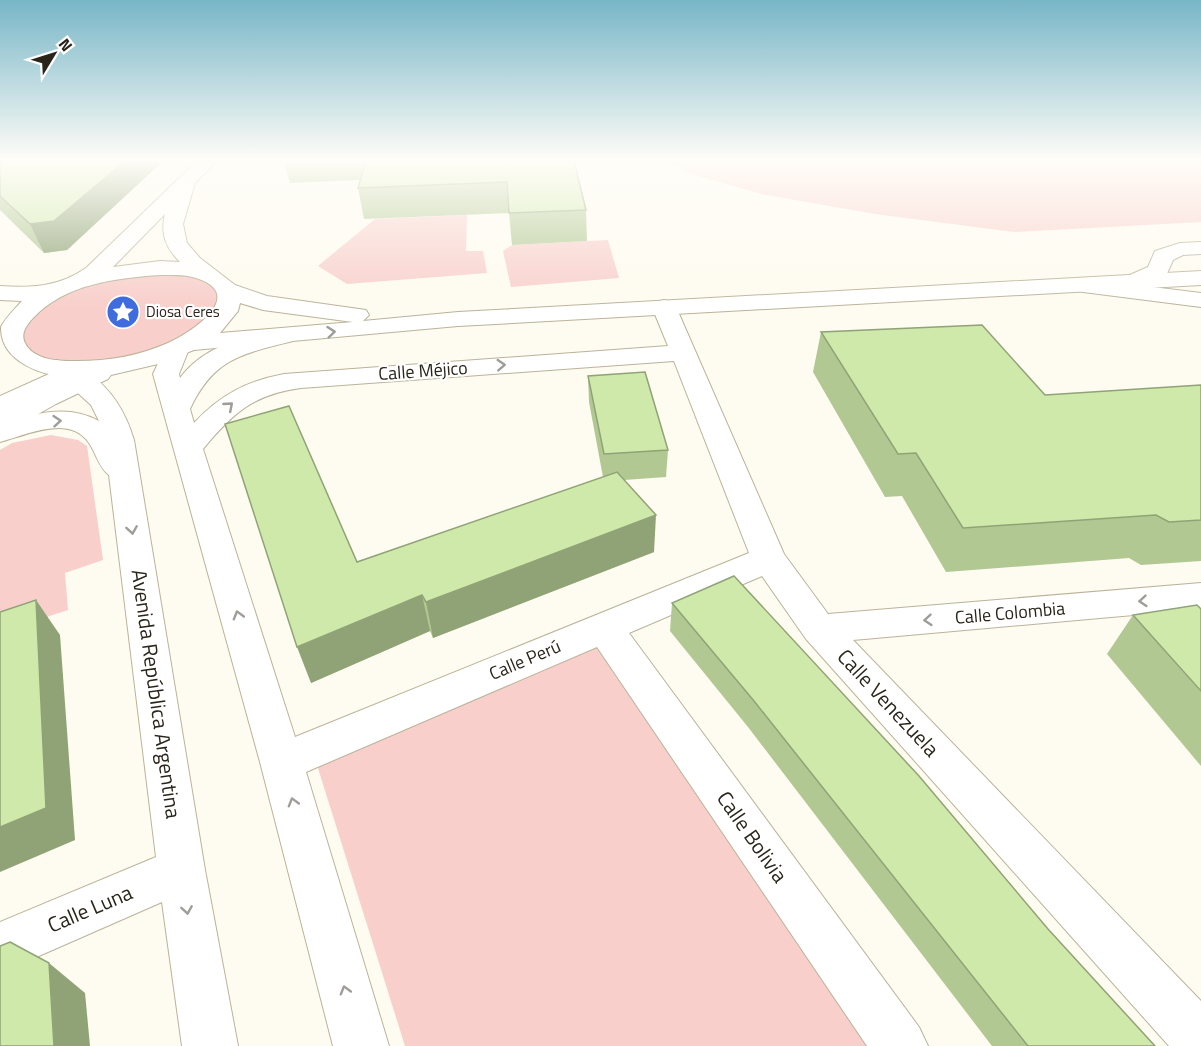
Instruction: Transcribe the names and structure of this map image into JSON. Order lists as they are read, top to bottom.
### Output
{
  "streets": {
    "street": [
      "Calle Méjico",
      "Calle Colombia",
      "Calle Perú",
      "Avenida República Argentina",
      "Calle Venezuela",
      "Calle Bolivia",
      "Calle Luna"
    ]
  },
  "crossings": [
    ["Calle Méjico", "Calle Venezuela"],
    ["Calle Colombia", "Calle Venezuela"],
    ["Calle Perú", "Calle Venezuela"],
    ["Calle Perú", "Calle Bolivia"],
    ["Avenida República Argentina", "Calle Luna"]
  ],
  "one_way": ["Calle Colombia"],
  "places": {
    "place": ["Diosa Ceres"]
  },
  "north": "top right"
}
